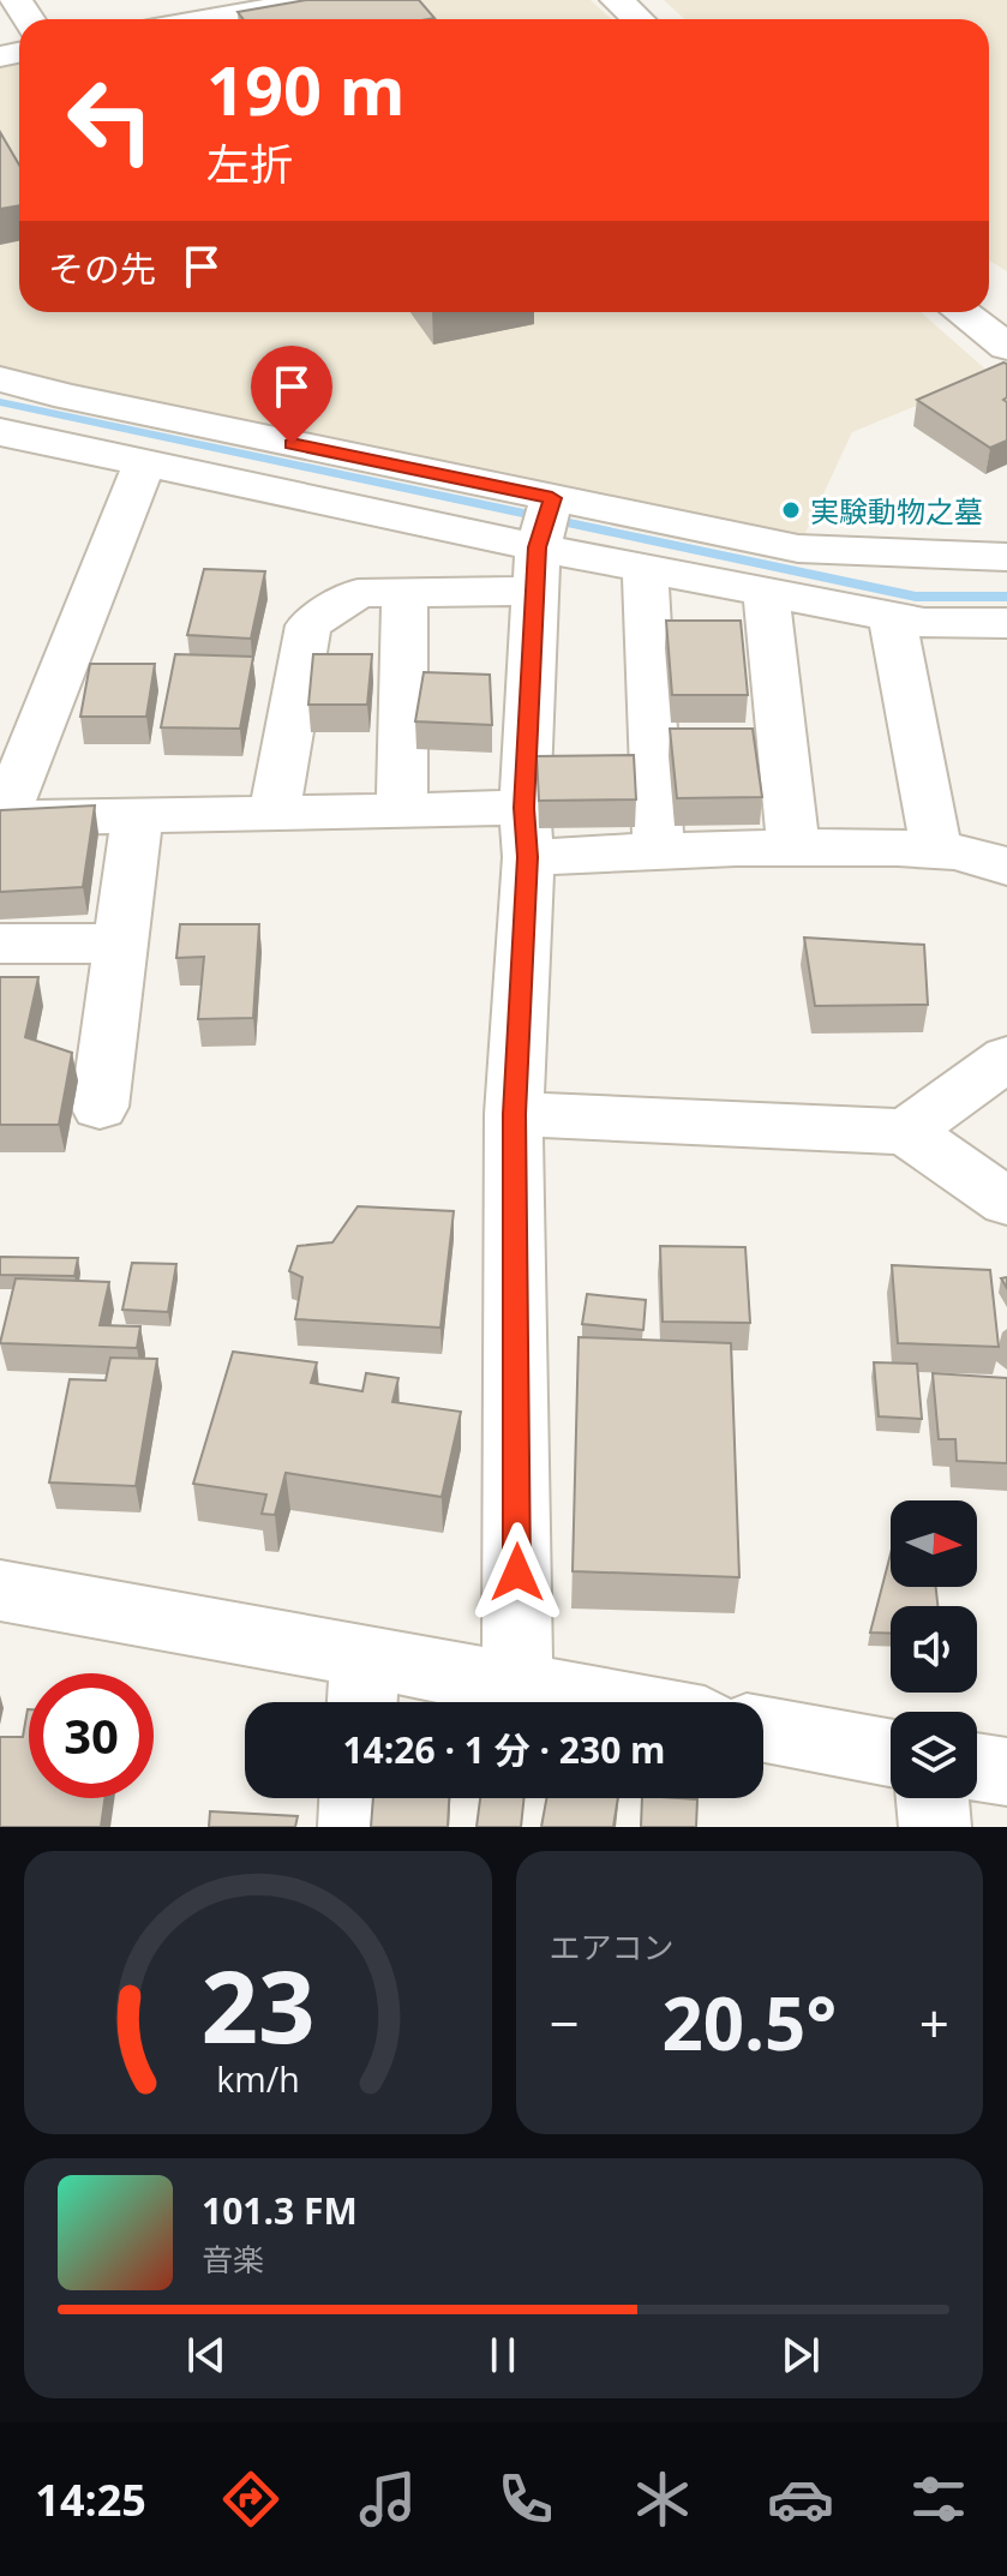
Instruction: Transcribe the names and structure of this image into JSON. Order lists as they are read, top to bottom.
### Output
{
  "places": ["実験動物之墓"],
  "north": "right",
  "page": {
    "turn": ["190 m", "左折"],
    "then": "その先",
    "limit": "30",
    "trip": "14:26 · 1 分 · 230 m",
    "tile": "エアコン",
    "heat": ["−", "20.5°", "+"],
    "song": ["101.3 FM", "音楽"],
    "tabs": "14:25",
    "gauge": ["23", "km/h"]
  }
}
